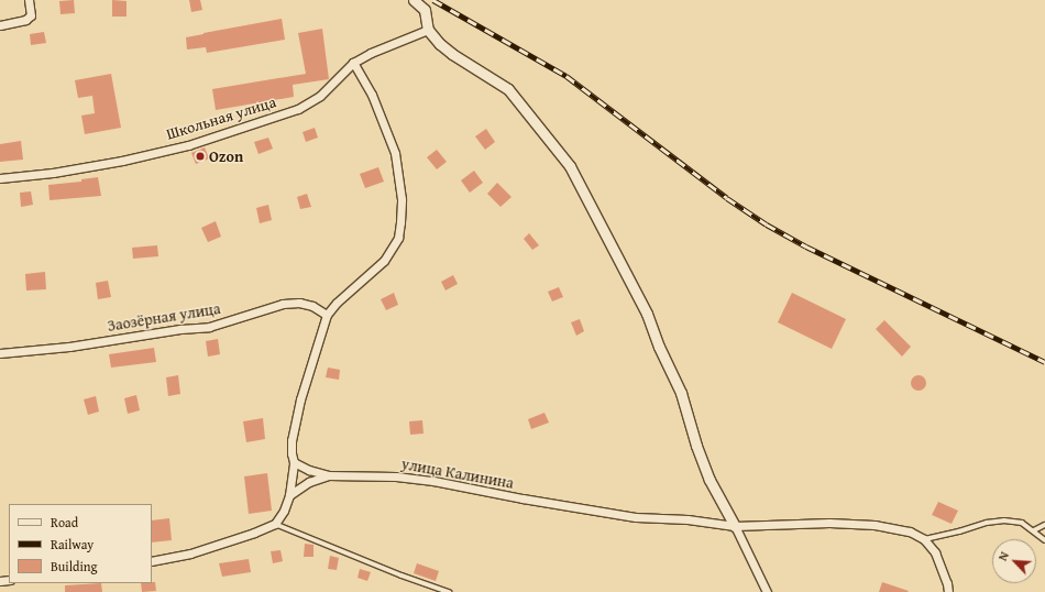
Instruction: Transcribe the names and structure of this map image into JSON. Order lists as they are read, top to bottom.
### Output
{
  "streets": {
    "street": ["Школьная улица", "Заозёрная улица", "улица Калинина"]
  },
  "places": ["Ozon"],
  "legend": ["Road", "Railway", "Building"],
  "north": "top left"
}
